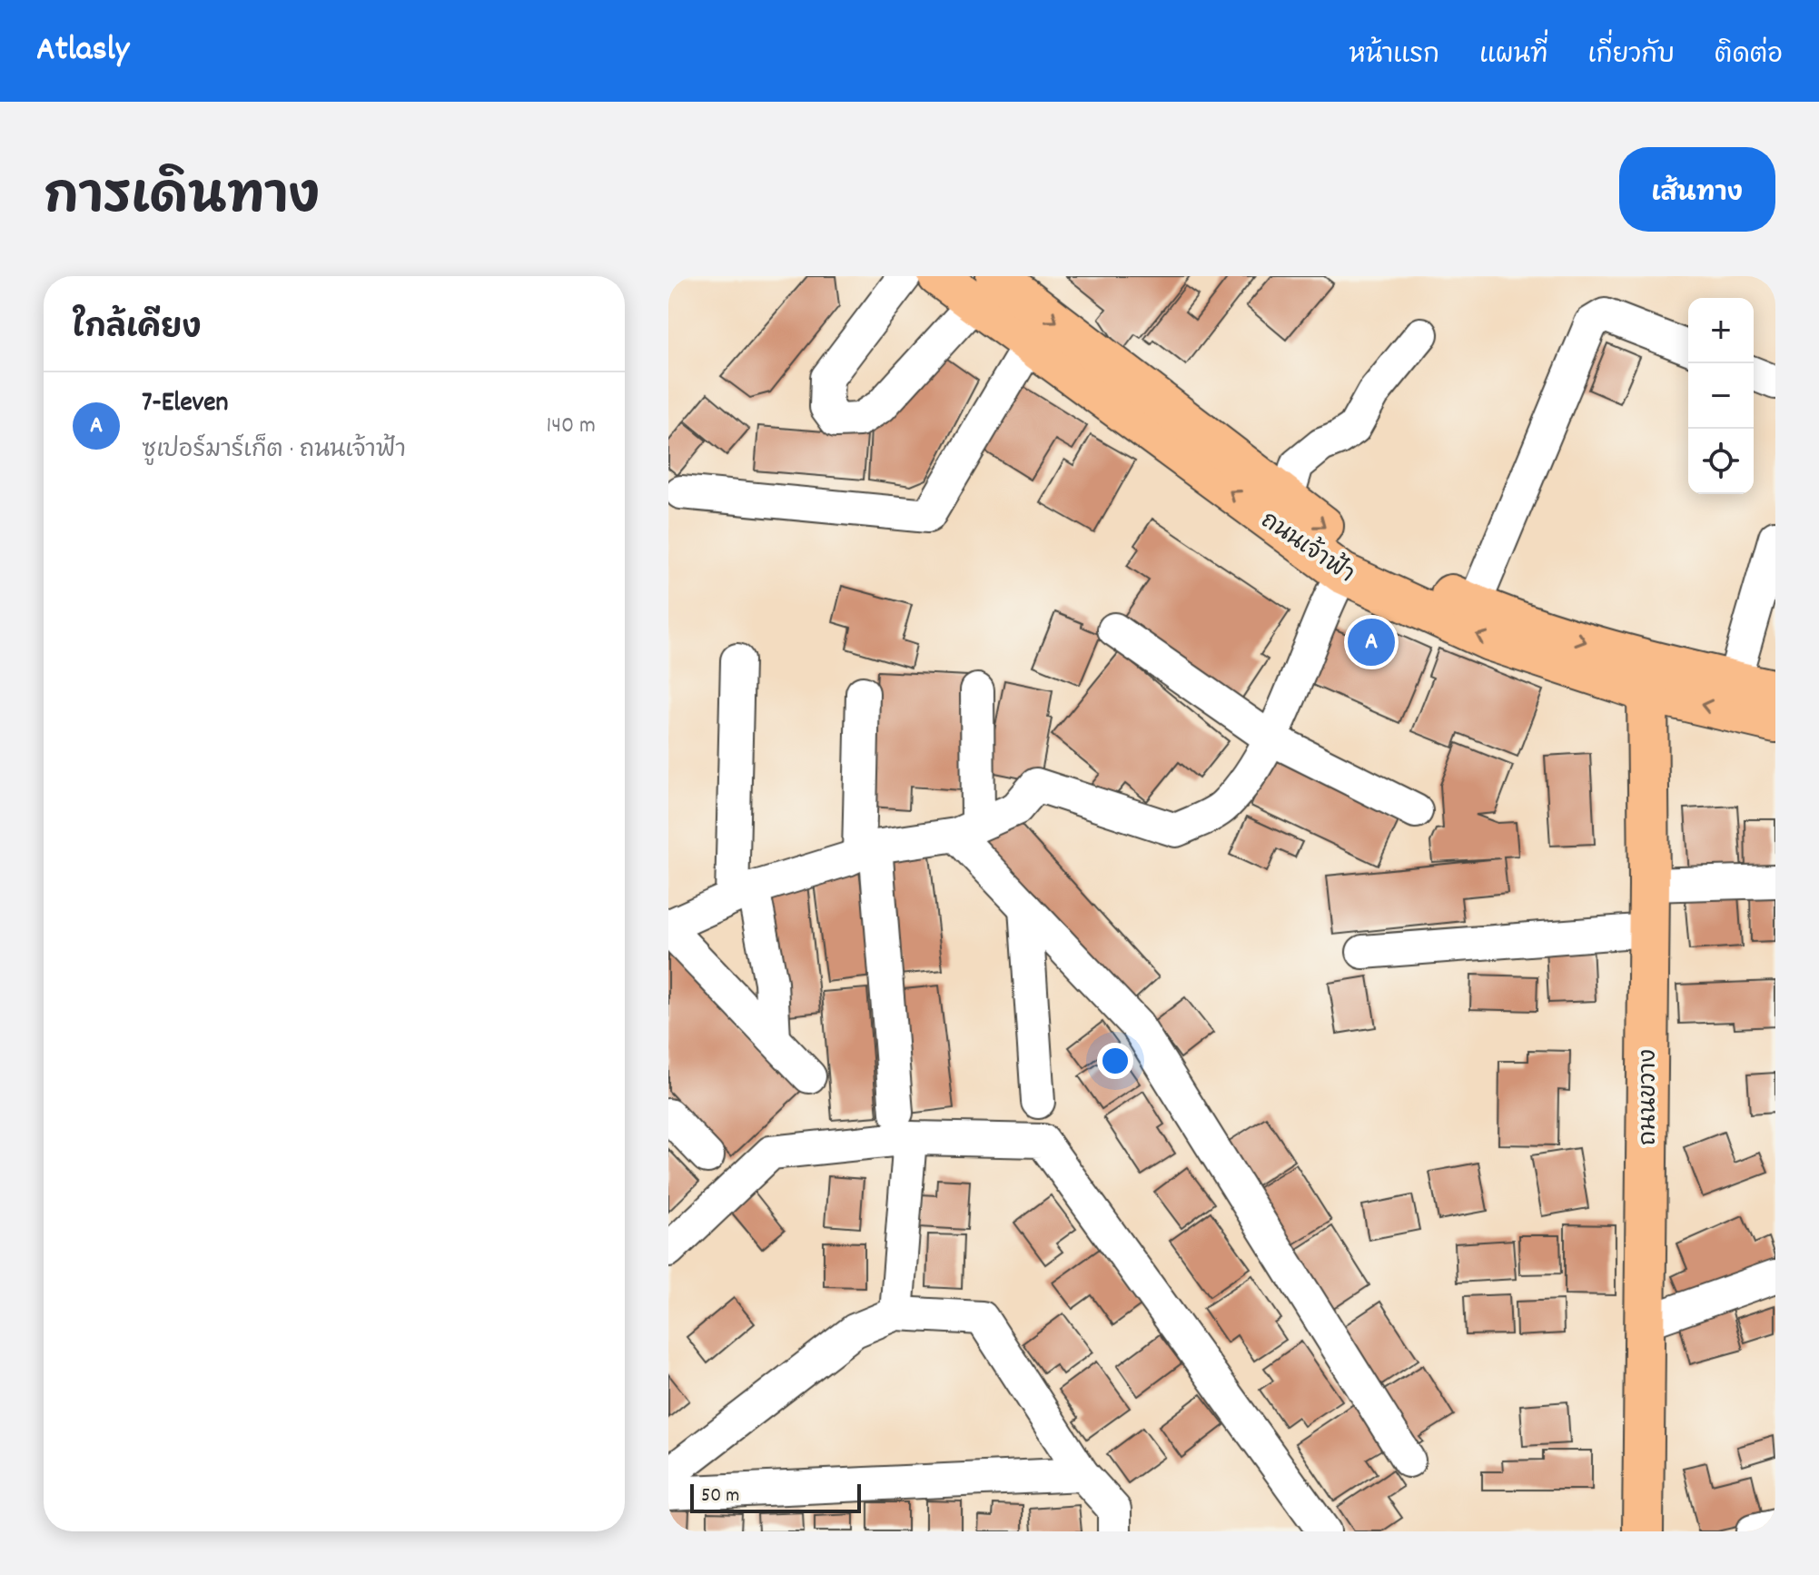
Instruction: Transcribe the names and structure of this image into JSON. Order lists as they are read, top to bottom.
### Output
{
  "streets": {
    "main road": ["ถนนเจ้าฟ้า", "ถนนขวาง"]
  },
  "crossings": [
    ["ถนนเจ้าฟ้า", "ถนนขวาง"]
  ],
  "scale_bar": "50 m",
  "page": {
    "header": "Atlasly",
    "nav": [
      "หน้าแรก",
      "แผนที่",
      "เกี่ยวกับ",
      "ติดต่อ"
    ],
    "title": "การเดินทาง",
    "buttons": "เส้นทาง",
    "heading": "ใกล้เคียง",
    "map_buttons": ["+", "−"],
    "list": [
      {
        "mark": "A",
        "name": "7-Eleven",
        "note": "ซูเปอร์มาร์เก็ต · ถนนเจ้าฟ้า",
        "value": "140 m"
      }
    ],
    "pins": "A",
    "scale": "50 m"
  }
}
